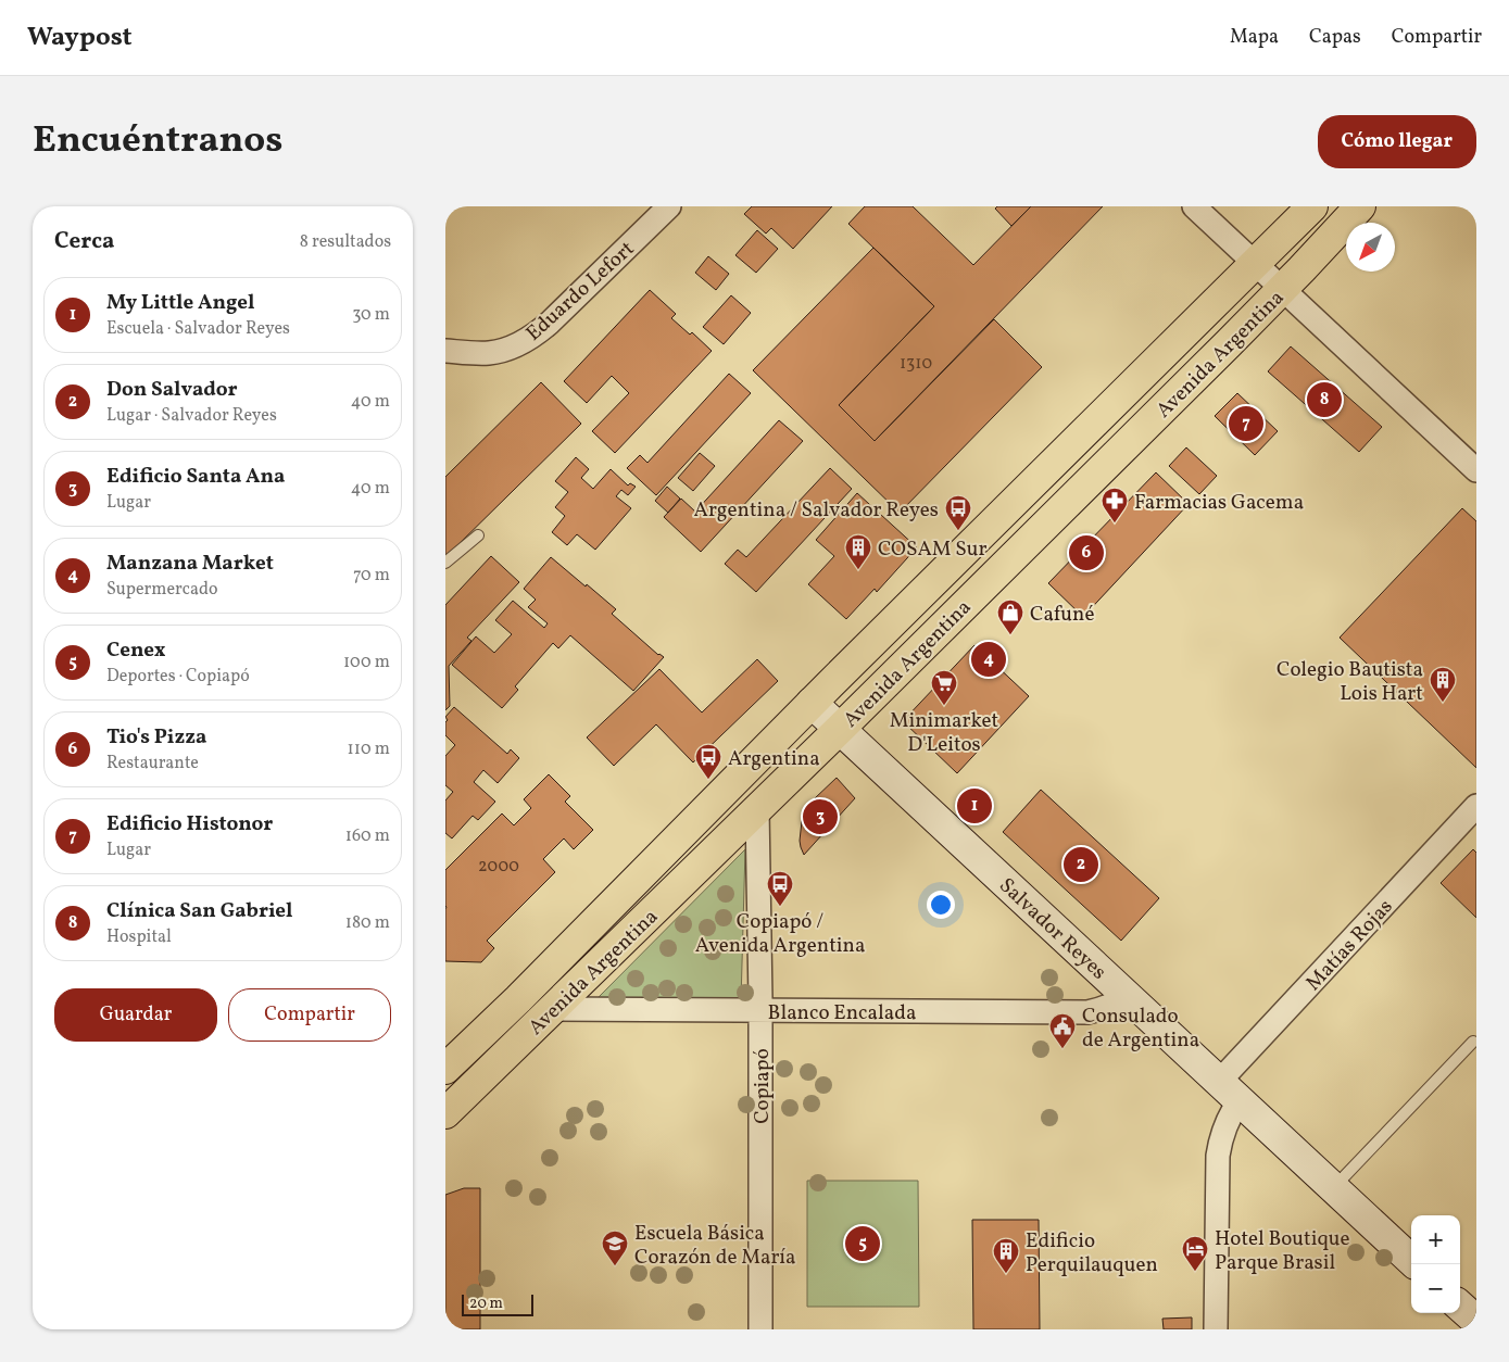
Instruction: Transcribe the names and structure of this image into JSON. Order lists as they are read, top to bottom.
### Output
{
  "streets": {
    "main road": ["Avenida Argentina"],
    "street": [
      "Eduardo Lefort",
      "Salvador Reyes",
      "Matías Rojas",
      "Blanco Encalada",
      "Copiapó"
    ]
  },
  "crossings": [
    ["Avenida Argentina", "Salvador Reyes"],
    ["Avenida Argentina", "Blanco Encalada"],
    ["Avenida Argentina", "Copiapó"],
    ["Salvador Reyes", "Matías Rojas"],
    ["Salvador Reyes", "Blanco Encalada"],
    ["Blanco Encalada", "Copiapó"]
  ],
  "places": {
    "pharmacy": ["Farmacias Gacema"],
    "bus stop": ["Argentina / Salvador Reyes", "Argentina", "Copiapó / Avenida Argentina"],
    "building": ["COSAM Sur", "Colegio Bautista Lois Hart", "Edificio Perquilauquen"],
    "shop": ["Cafuné"],
    "supermarket": ["Minimarket D'Leitos"],
    "public building": ["Consulado de Argentina"],
    "school or university": ["Escuela Básica Corazón de María"],
    "hotel": ["Hotel Boutique Parque Brasil"]
  },
  "house_numbers": ["1310", "2000"],
  "scale_bar": "20 m",
  "north": "bottom left",
  "page": {
    "header": "Waypost",
    "nav": ["Mapa", "Capas", "Compartir"],
    "title": "Encuéntranos",
    "buttons": [
      "Cómo llegar",
      ["Guardar", "Compartir"]
    ],
    "heading": ["Cerca", "8 resultados"],
    "list": [
      {
        "mark": "1",
        "name": "My Little Angel",
        "note": "Escuela · Salvador Reyes",
        "value": "30 m"
      },
      {
        "mark": "2",
        "name": "Don Salvador",
        "note": "Lugar · Salvador Reyes",
        "value": "40 m"
      },
      {
        "mark": "3",
        "name": "Edificio Santa Ana",
        "note": "Lugar",
        "value": "40 m"
      },
      {
        "mark": "4",
        "name": "Manzana Market",
        "note": "Supermercado",
        "value": "70 m"
      },
      {
        "mark": "5",
        "name": "Cenex",
        "note": "Deportes · Copiapó",
        "value": "100 m"
      },
      {
        "mark": "6",
        "name": "Tio's Pizza",
        "note": "Restaurante",
        "value": "110 m"
      },
      {
        "mark": "7",
        "name": "Edificio Histonor",
        "note": "Lugar",
        "value": "160 m"
      },
      {
        "mark": "8",
        "name": "Clínica San Gabriel",
        "note": "Hospital",
        "value": "180 m"
      }
    ],
    "pins": [
      "8",
      "7",
      "6",
      "4",
      "1",
      "3",
      "2",
      "5"
    ],
    "map_buttons": ["+", "−"],
    "scale": "20 m"
  }
}
